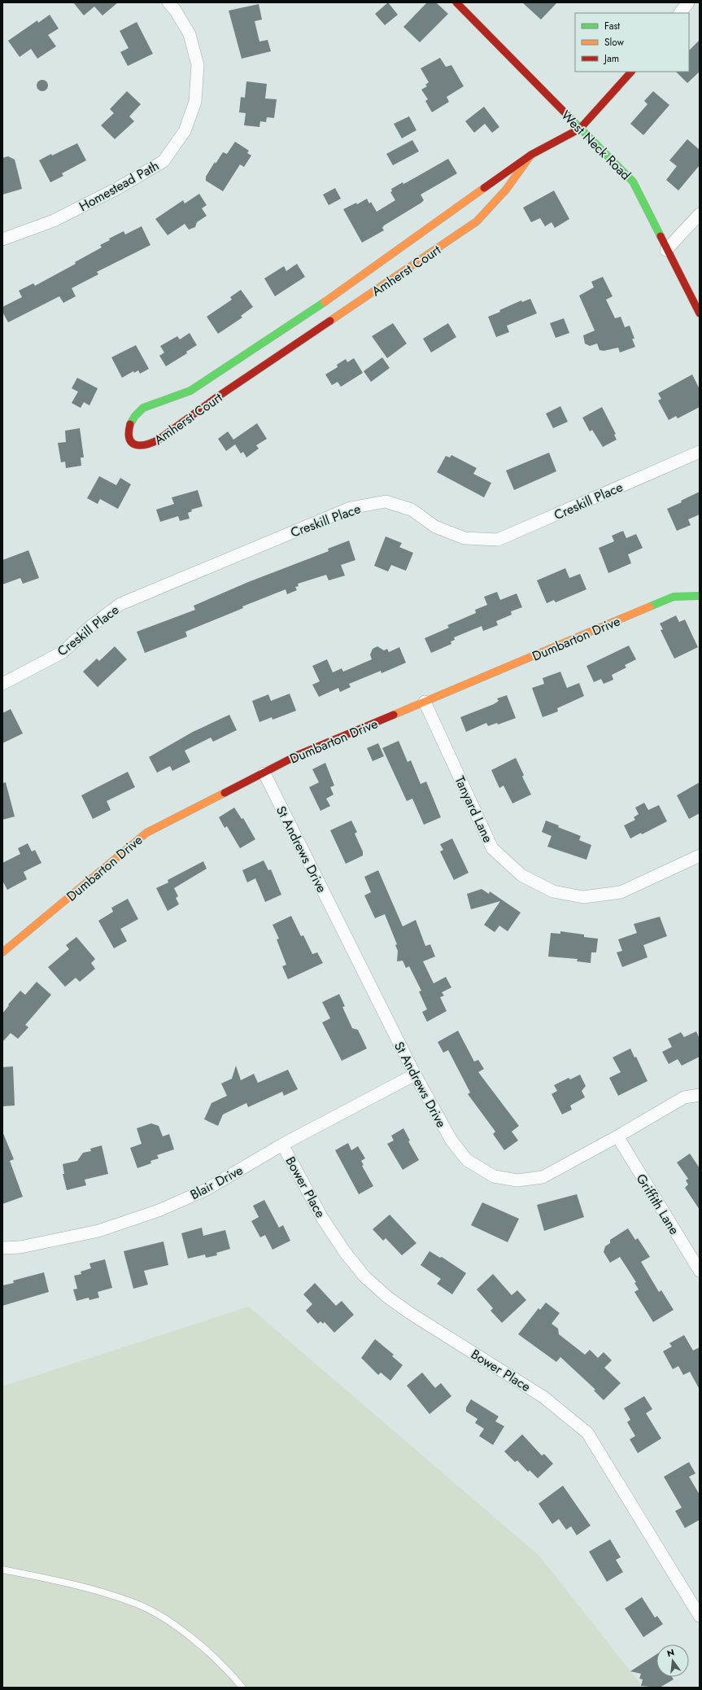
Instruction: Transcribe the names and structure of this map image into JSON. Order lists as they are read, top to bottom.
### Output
{
  "streets": {
    "street": [
      "West Neck Road",
      "Homestead Path",
      "Amherst Court",
      "Creskill Place",
      "Dumbarton Drive",
      "Tanyard Lane",
      "St Andrews Drive",
      "Blair Drive",
      "Bower Place",
      "Griffith Lane"
    ]
  },
  "crossings": [
    ["West Neck Road", "Amherst Court"],
    ["Dumbarton Drive", "Tanyard Lane"],
    ["Dumbarton Drive", "St Andrews Drive"],
    ["St Andrews Drive", "Blair Drive"],
    ["St Andrews Drive", "Griffith Lane"],
    ["Blair Drive", "Bower Place"]
  ],
  "legend": ["Fast", "Slow", "Jam"],
  "north": "top"
}
